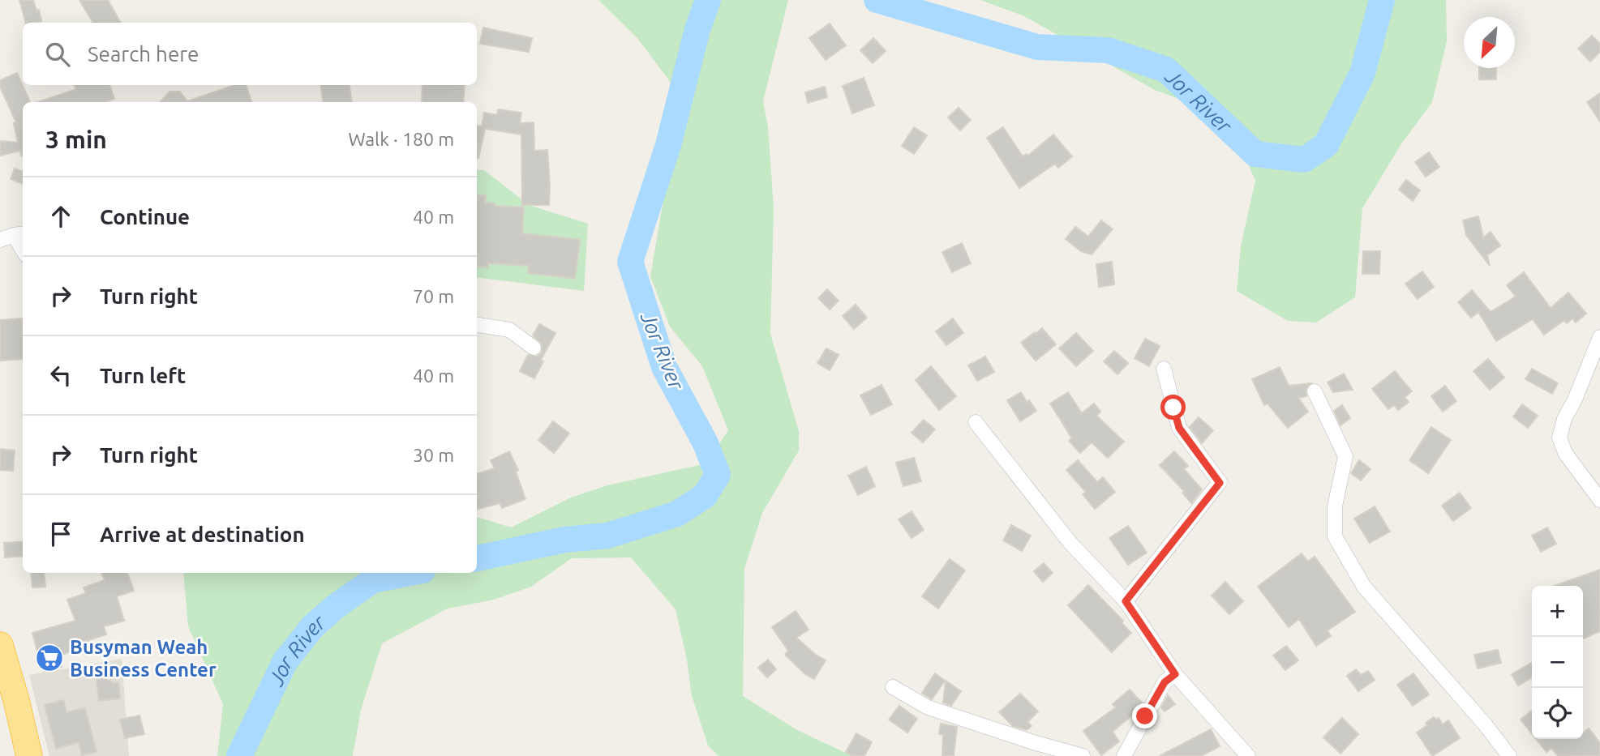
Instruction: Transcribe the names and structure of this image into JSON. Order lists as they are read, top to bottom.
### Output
{
  "water": ["Jor River"],
  "places": {
    "supermarket": ["Busyman Weah Business Center"]
  },
  "north": "bottom left",
  "page": {
    "search": "Search here",
    "heading": ["3 min", "Walk · 180 m"],
    "list": [
      ["Continue", "40 m"],
      ["Turn right", "70 m"],
      ["Turn left", "40 m"],
      ["Turn right", "30 m"],
      "Arrive at destination"
    ],
    "map_buttons": ["+", "−"]
  }
}
